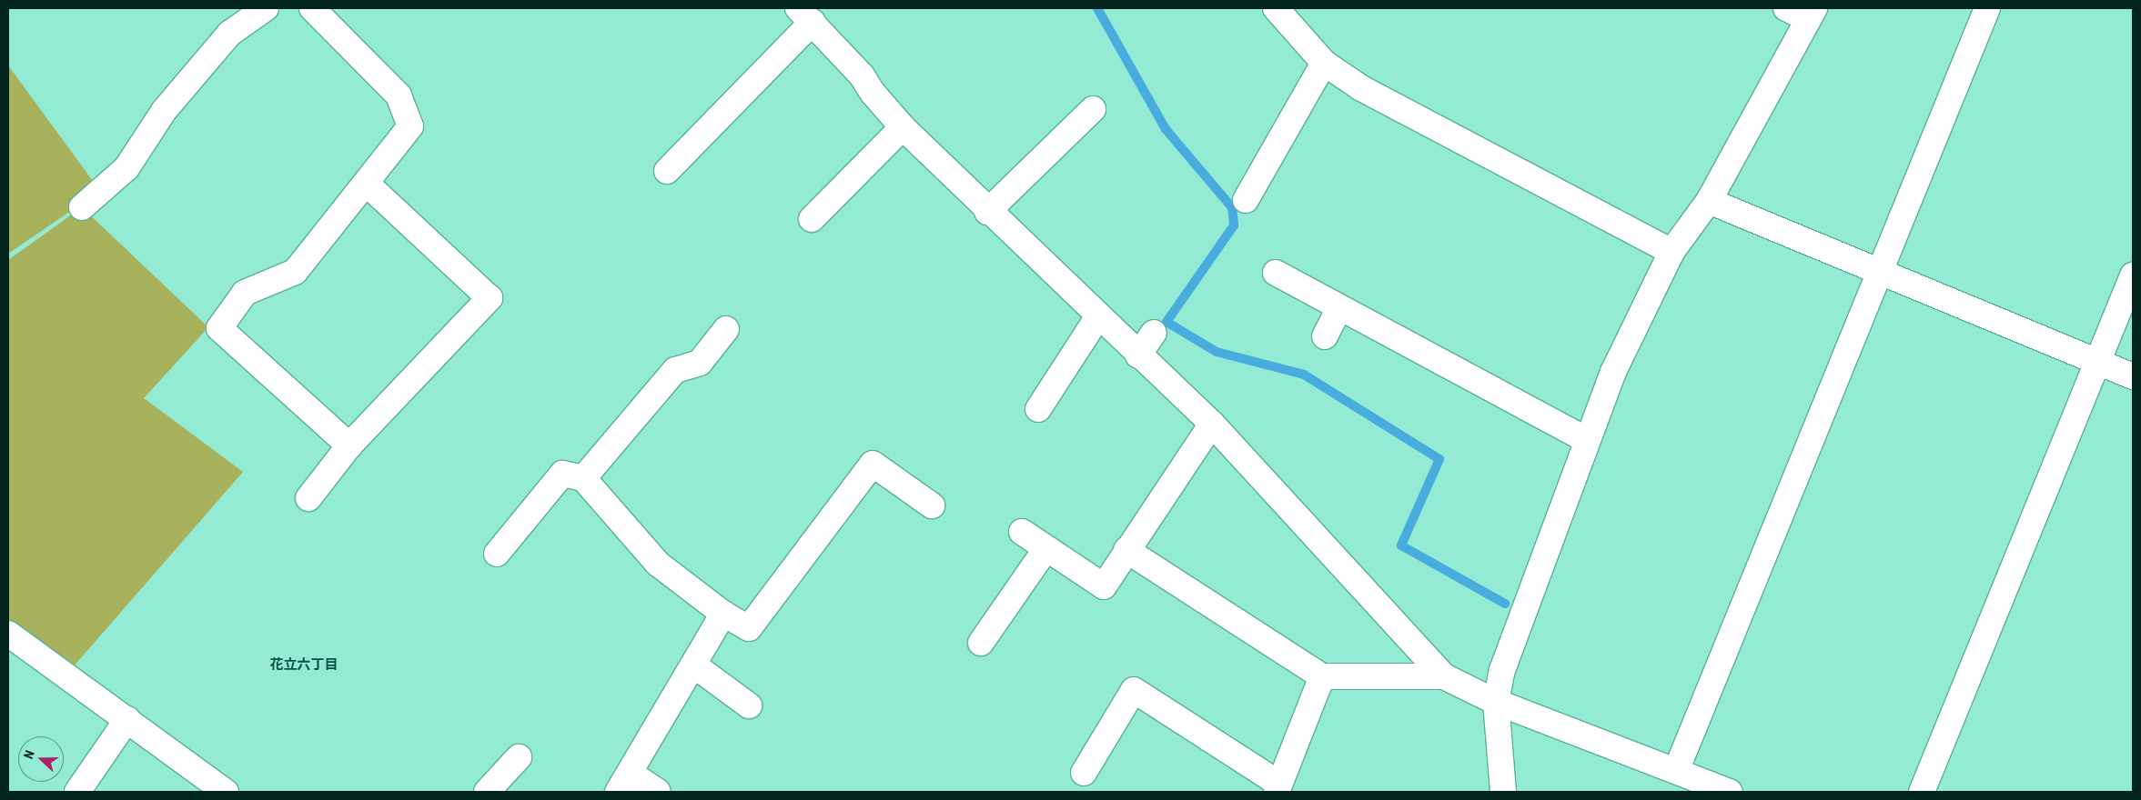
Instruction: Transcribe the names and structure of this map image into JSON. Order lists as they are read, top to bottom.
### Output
{
  "districts": ["花立六丁目"],
  "north": "left"
}
